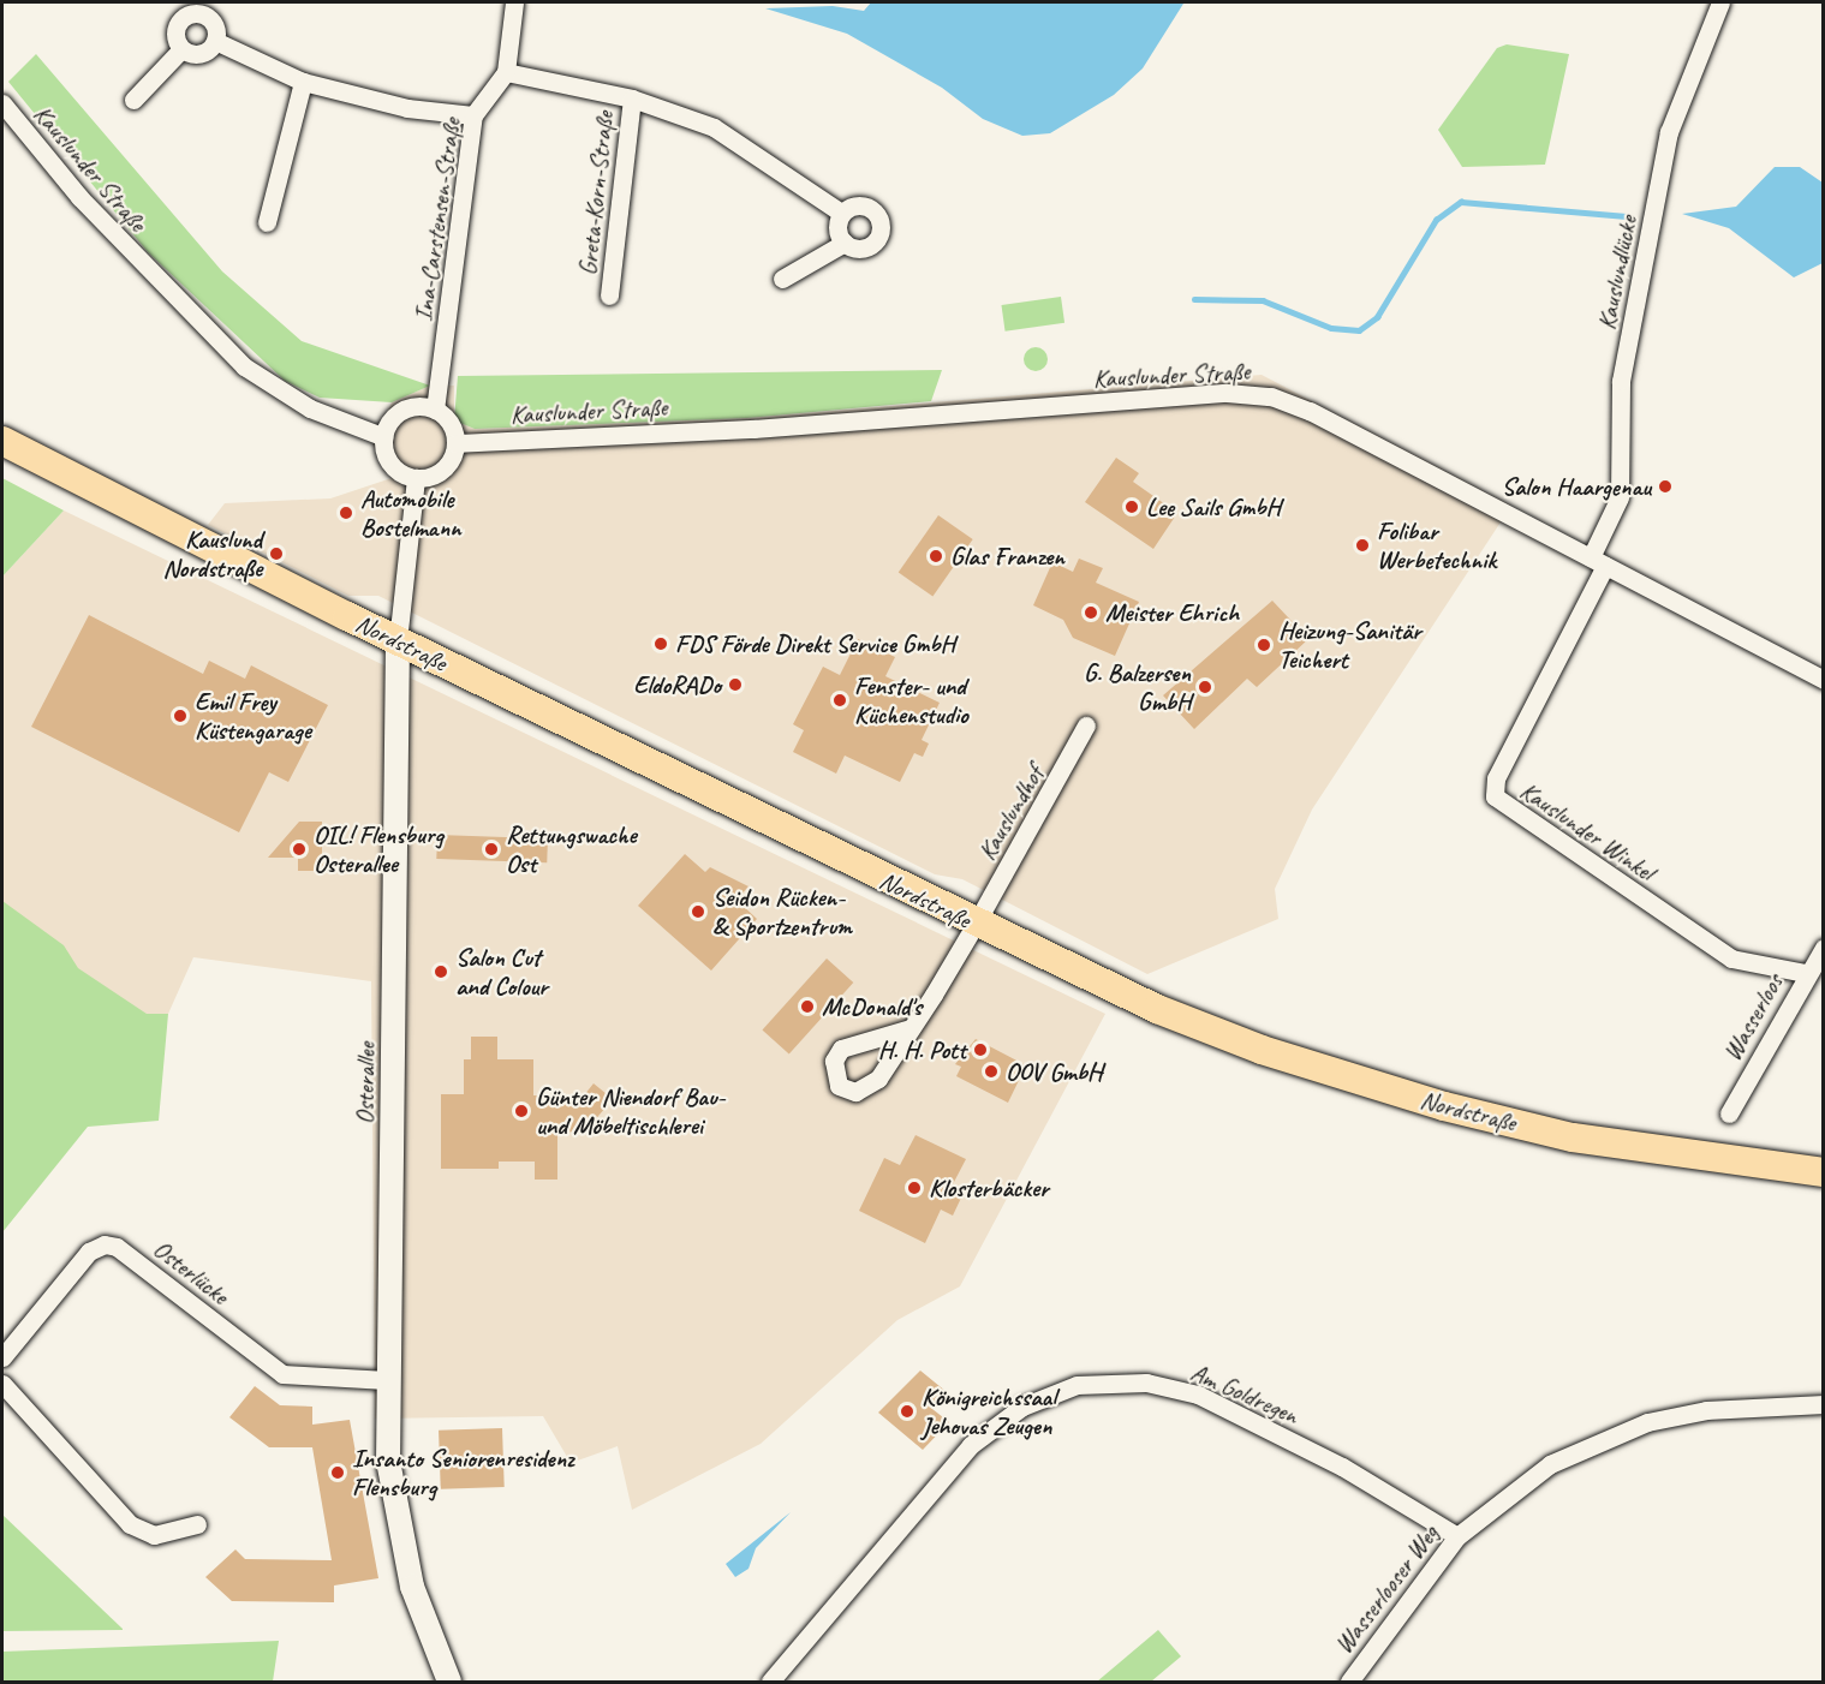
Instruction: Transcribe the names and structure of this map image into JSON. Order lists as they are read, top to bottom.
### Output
{
  "streets": {
    "main road": ["Nordstraße"],
    "street": [
      "Kauslunder Straße",
      "Greta-Korn-Straße",
      "Ina-Carstensen-Straße",
      "Kauslundlücke",
      "Kauslundhof",
      "Kauslunder Winkel",
      "Wasserloos",
      "Osterallee",
      "Osterlücke",
      "Am Goldregen",
      "Wasserlooser Weg"
    ]
  },
  "crossings": [
    ["Kauslunder Straße", "Ina-Carstensen-Straße"],
    ["Kauslunder Straße", "Kauslundlücke"],
    ["Kauslunder Straße", "Kauslunder Winkel"],
    ["Kauslunder Straße", "Osterallee"],
    ["Greta-Korn-Straße", "Ina-Carstensen-Straße"],
    ["Ina-Carstensen-Straße", "Osterallee"],
    ["Kauslundlücke", "Kauslunder Winkel"],
    ["Nordstraße", "Kauslundhof"],
    ["Nordstraße", "Osterallee"],
    ["Kauslunder Winkel", "Wasserloos"],
    ["Osterallee", "Osterlücke"],
    ["Am Goldregen", "Wasserlooser Weg"]
  ],
  "places": [
    "Salon Haargenau",
    "Lee Sails GmbH",
    "Automobile Bostelmann",
    "Folibar Werbetechnik",
    "Kauslund Nordstraße",
    "Glas Franzen",
    "Meister Ehrich",
    "FDS Förde Direkt Service GmbH",
    "Heizung-Sanitär Teichert",
    "EldoRADo",
    "G. Balzersen GmbH",
    "Fenster- und Küchenstudio",
    "Emil Frey Küstengarage",
    "OIL! Flensburg Osterallee",
    "Rettungswache Ost",
    "Seidon Rücken- & Sportzentrum",
    "Salon Cut and Colour",
    "McDonald's",
    "H. H. Pott",
    "OOV GmbH",
    "Günter Niendorf Bau- und Möbeltischlerei",
    "Klosterbäcker",
    "Königreichssaal Jehovas Zeugen",
    "Insanto Seniorenresidenz Flensburg"
  ]
}
